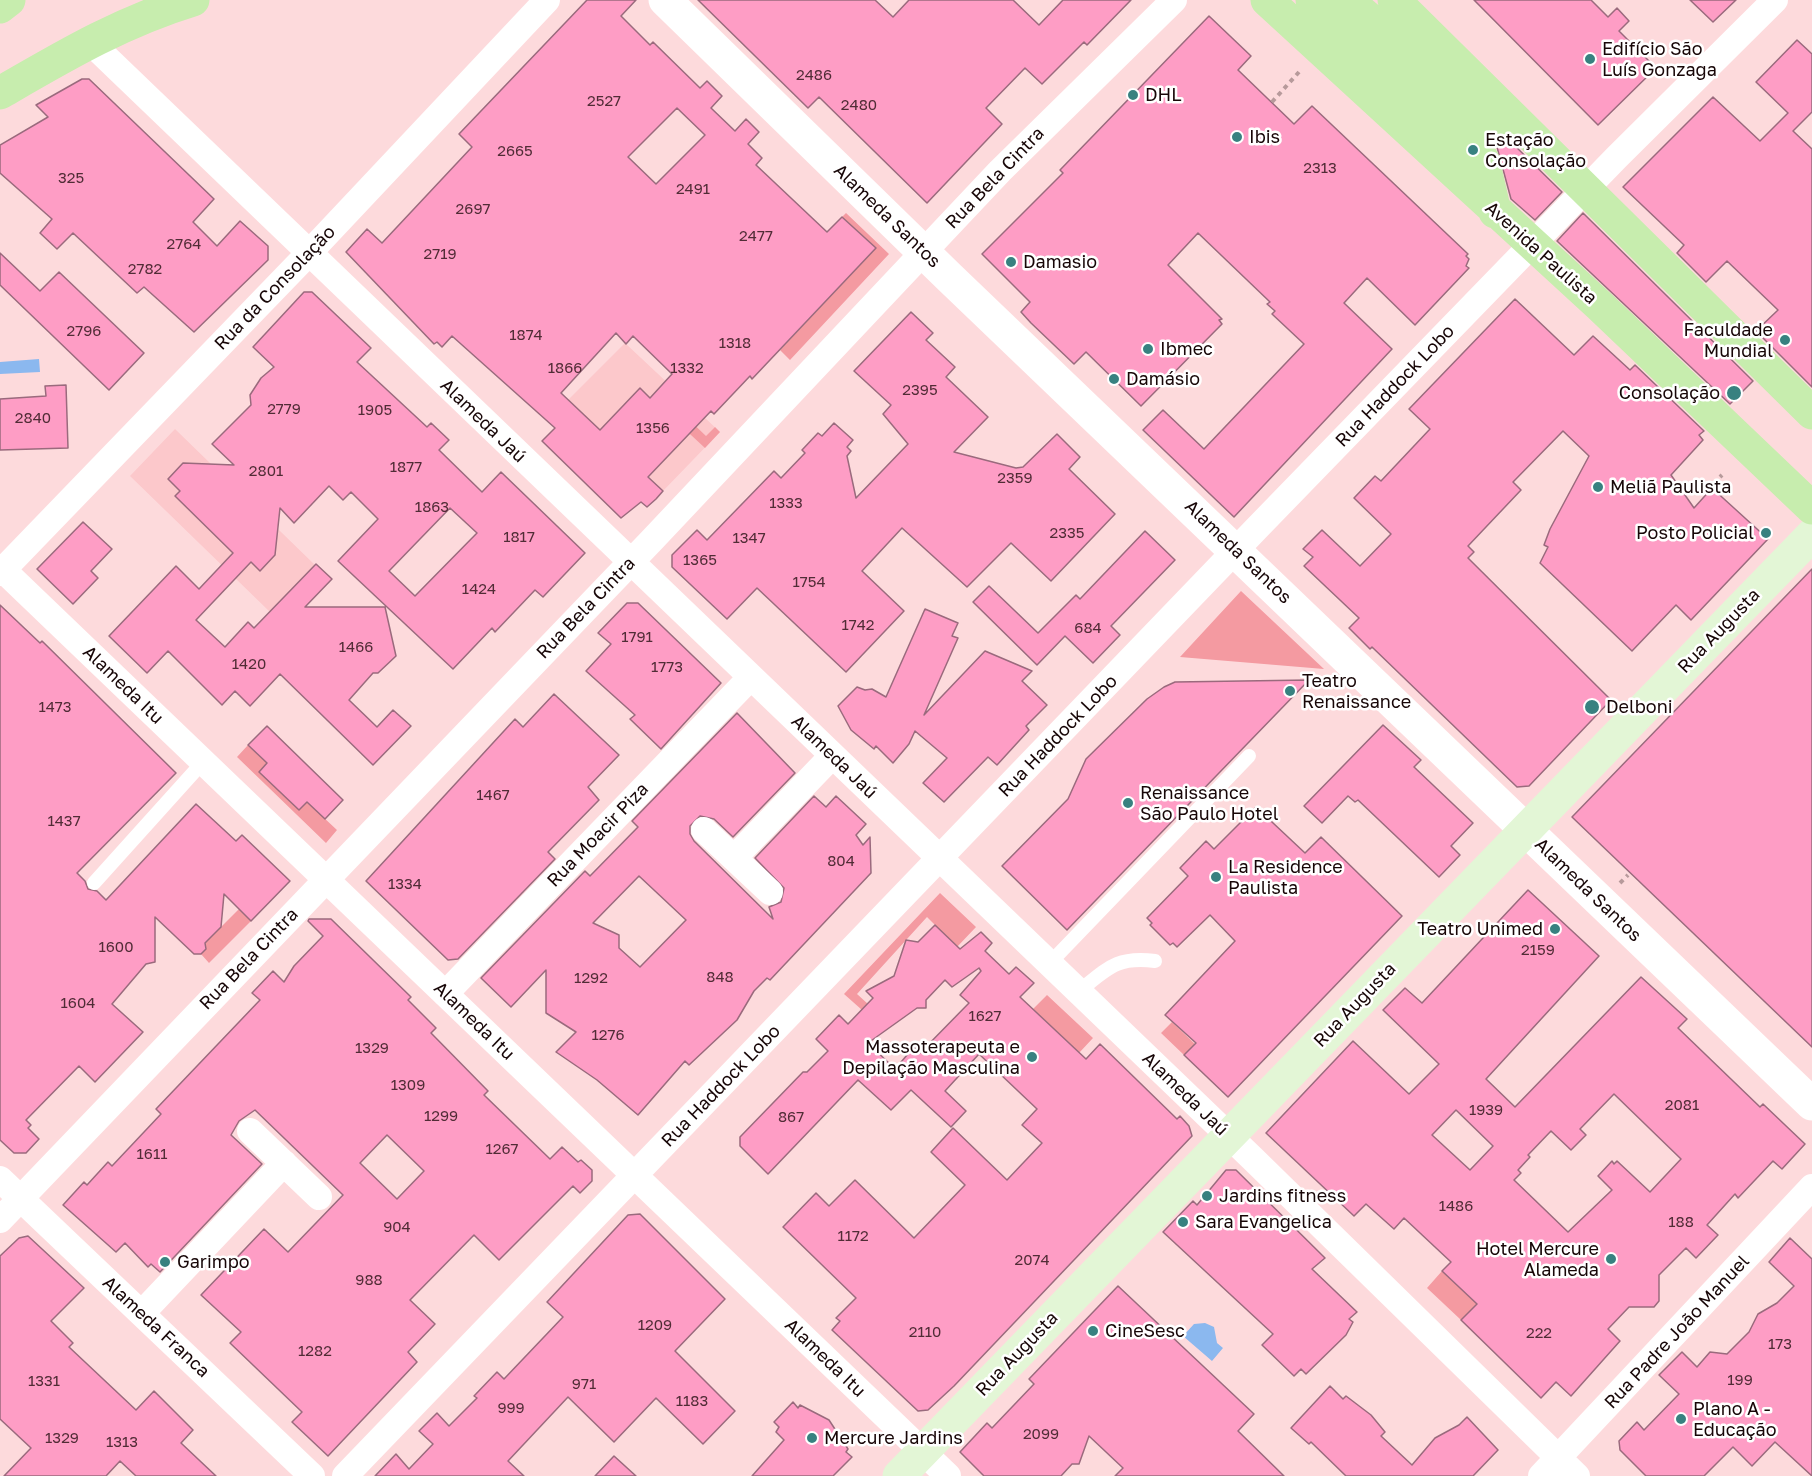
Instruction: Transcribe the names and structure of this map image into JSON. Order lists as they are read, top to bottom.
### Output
{
  "streets": {
    "main road": ["Avenida Paulista", "Rua Augusta"],
    "street": [
      "Rua Bela Cintra",
      "Alameda Santos",
      "Rua da Consolação",
      "Rua Haddock Lobo",
      "Alameda Jaú",
      "Alameda Itu",
      "Rua Moacir Piza",
      "Alameda Franca",
      "Rua Padre João Manuel"
    ]
  },
  "crossings": [
    ["Rua Bela Cintra", "Alameda Santos"],
    ["Rua Bela Cintra", "Alameda Jaú"],
    ["Rua Bela Cintra", "Alameda Itu"],
    ["Rua Bela Cintra", "Alameda Franca"],
    ["Alameda Santos", "Rua Haddock Lobo"],
    ["Alameda Santos", "Rua Augusta"],
    ["Avenida Paulista", "Rua Haddock Lobo"],
    ["Rua da Consolação", "Alameda Jaú"],
    ["Rua da Consolação", "Alameda Itu"],
    ["Rua Haddock Lobo", "Alameda Jaú"],
    ["Rua Haddock Lobo", "Alameda Itu"],
    ["Alameda Jaú", "Rua Augusta"],
    ["Alameda Jaú", "Rua Moacir Piza"],
    ["Alameda Jaú", "Rua Padre João Manuel"],
    ["Rua Augusta", "Alameda Itu"],
    ["Alameda Itu", "Rua Moacir Piza"]
  ],
  "places": [
    "Edifício São Luís Gonzaga",
    "DHL",
    "Ibis",
    "Estação Consolação",
    "Damasio",
    "Faculdade Mundial",
    "Ibmec",
    "Damásio",
    "Consolação",
    "Meliã Paulista",
    "Posto Policial",
    "Teatro Renaissance",
    "Delboni",
    "Renaissance São Paulo Hotel",
    "La Residence Paulista",
    "Teatro Unimed",
    "Massoterapeuta e Depilação Masculina",
    "Jardins fitness",
    "Sara Evangelica",
    "Hotel Mercure Alameda",
    "Garimpo",
    "CineSesc",
    "Plano A - Educação",
    "Mercure Jardins"
  ],
  "house_numbers": [
    "2486",
    "2527",
    "2480",
    "2665",
    "2313",
    "325",
    "2491",
    "2697",
    "2477",
    "2764",
    "2719",
    "2782",
    "2796",
    "1874",
    "1318",
    "1866",
    "1332",
    "2395",
    "2779",
    "1905",
    "2840",
    "1356",
    "1877",
    "2801",
    "2359",
    "1333",
    "1863",
    "2335",
    "1817",
    "1347",
    "1365",
    "1754",
    "1424",
    "1742",
    "684",
    "1791",
    "1466",
    "1420",
    "1773",
    "1473",
    "1467",
    "1437",
    "804",
    "1334",
    "1600",
    "2159",
    "848",
    "1292",
    "1604",
    "1627",
    "1276",
    "1329",
    "1309",
    "2081",
    "1939",
    "1299",
    "867",
    "1267",
    "1611",
    "1486",
    "188",
    "904",
    "1172",
    "2074",
    "988",
    "1209",
    "2110",
    "222",
    "173",
    "1282",
    "199",
    "1331",
    "971",
    "1183",
    "999",
    "2099",
    "1329",
    "1313"
  ]
}
